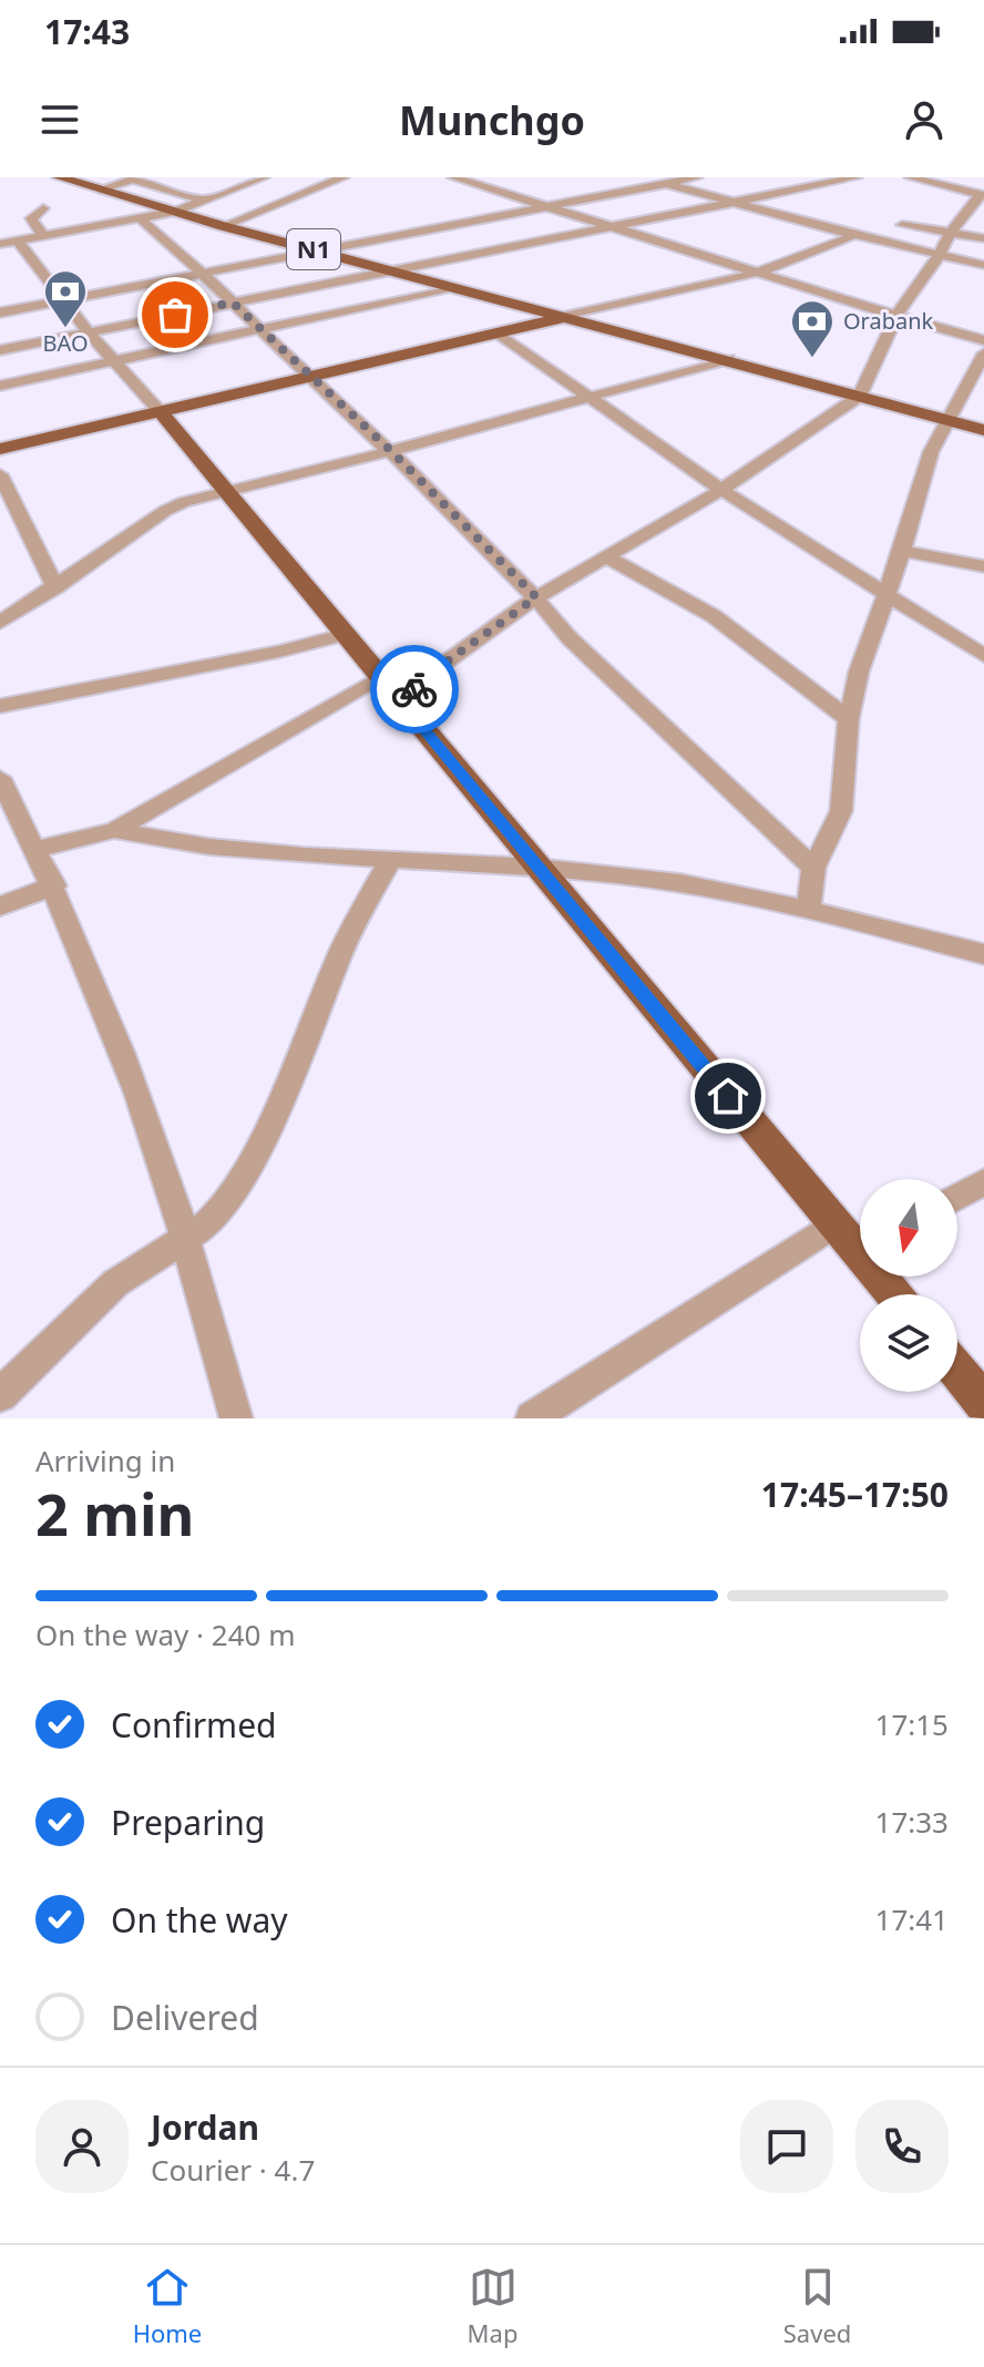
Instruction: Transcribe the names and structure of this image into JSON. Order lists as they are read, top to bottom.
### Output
{
  "streets": {
    "main road": ["N1"]
  },
  "places": {
    "bank": ["BAO", "Orabank"]
  },
  "north": "bottom",
  "page": {
    "status": "17:43",
    "header": "Munchgo",
    "heading": ["2 min", "Arriving in", "17:45–17:50"],
    "panel": ["Jordan", "Courier · 4.7"],
    "bar": "On the way · 240 m",
    "list": [
      ["Confirmed", "17:15"],
      ["Preparing", "17:33"],
      ["On the way", "17:41"],
      "Delivered"
    ],
    "tabs": ["Home", "Map", "Saved"]
  }
}
